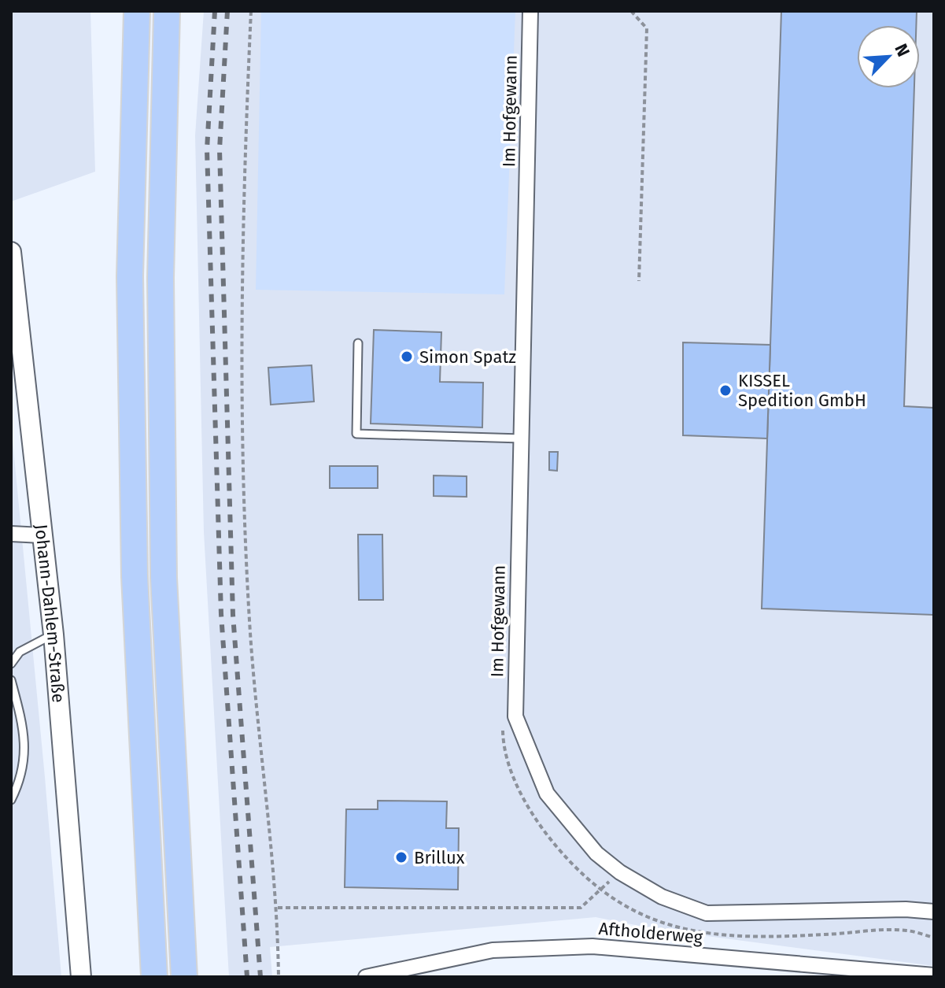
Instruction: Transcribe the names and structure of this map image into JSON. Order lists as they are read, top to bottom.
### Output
{
  "streets": {
    "street": ["Im Hofgewann", "Johann-Dahlem-Straße", "Aftholderweg"]
  },
  "places": ["Simon Spatz", "KISSEL Spedition GmbH", "Brillux"],
  "north": "top right"
}
